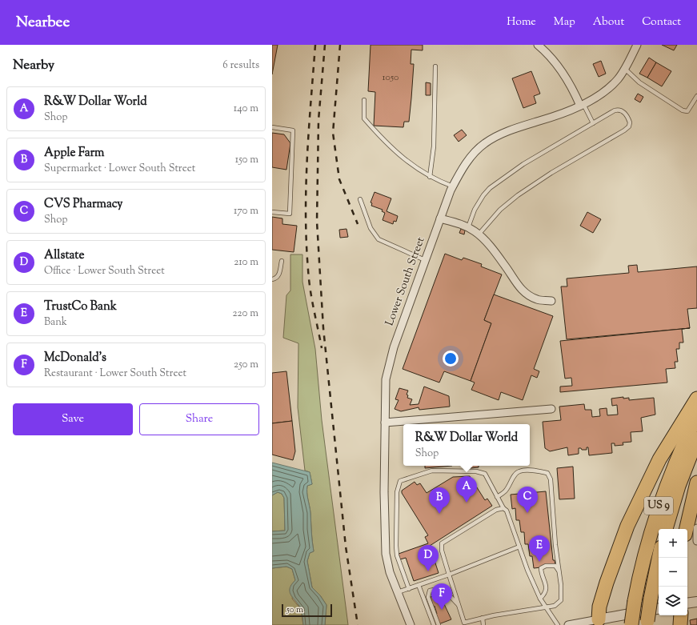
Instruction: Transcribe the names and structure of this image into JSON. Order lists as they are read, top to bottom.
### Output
{
  "streets": {
    "highway": ["US 9"],
    "street": ["Lower South Street"]
  },
  "house_numbers": ["1050"],
  "scale_bar": "50 m",
  "page": {
    "header": "Nearbee",
    "nav": [
      "Home",
      "Map",
      "About",
      "Contact"
    ],
    "heading": ["Nearby", "6 results"],
    "list": [
      {
        "mark": "A",
        "name": "R&W Dollar World",
        "note": "Shop",
        "value": "140 m"
      },
      {
        "mark": "B",
        "name": "Apple Farm",
        "note": "Supermarket · Lower South Street",
        "value": "150 m"
      },
      {
        "mark": "C",
        "name": "CVS Pharmacy",
        "note": "Shop",
        "value": "170 m"
      },
      {
        "mark": "D",
        "name": "Allstate",
        "note": "Office · Lower South Street",
        "value": "210 m"
      },
      {
        "mark": "E",
        "name": "TrustCo Bank",
        "note": "Bank",
        "value": "220 m"
      },
      {
        "mark": "F",
        "name": "McDonald's",
        "note": "Restaurant · Lower South Street",
        "value": "250 m"
      }
    ],
    "buttons": ["Save", "Share"],
    "popup": ["R&W Dollar World", "Shop"],
    "pins": [
      "A",
      "C",
      "B",
      "E",
      "D",
      "F"
    ],
    "map_buttons": ["+", "−"],
    "scale": "50 m"
  }
}
